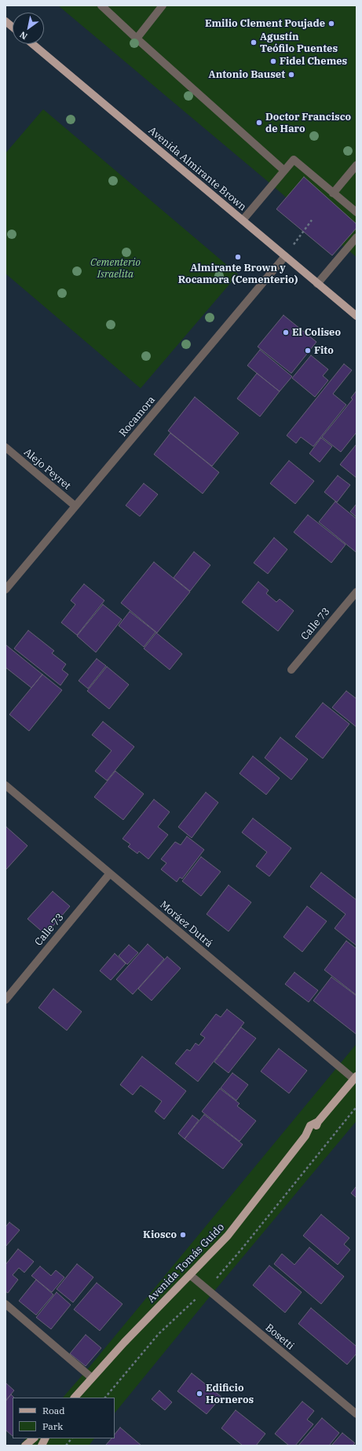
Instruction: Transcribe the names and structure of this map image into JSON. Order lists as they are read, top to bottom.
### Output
{
  "streets": {
    "main road": ["Avenida Almirante Brown", "Avenida Tomás Guido"],
    "street": [
      "Rocamora",
      "Alejo Peyret",
      "Calle 73",
      "Moráez Dutrá",
      "Bosetti"
    ]
  },
  "crossings": [
    ["Avenida Almirante Brown", "Rocamora"],
    ["Rocamora", "Alejo Peyret"],
    ["Calle 73", "Moráez Dutrá"],
    ["Moráez Dutrá", "Avenida Tomás Guido"],
    ["Avenida Tomás Guido", "Bosetti"]
  ],
  "parks": ["Cementerio Israelita"],
  "places": [
    "Emilio Clement Poujade",
    "Agustín Teófilo Puentes",
    "Fidel Chemes",
    "Antonio Bauset",
    "Doctor Francisco de Haro",
    "Almirante Brown y Rocamora (Cementerio)",
    "El Coliseo",
    "Fito",
    "Kiosco",
    "Edificio Horneros"
  ],
  "legend": ["Road", "Park"],
  "north": "bottom left"
}
